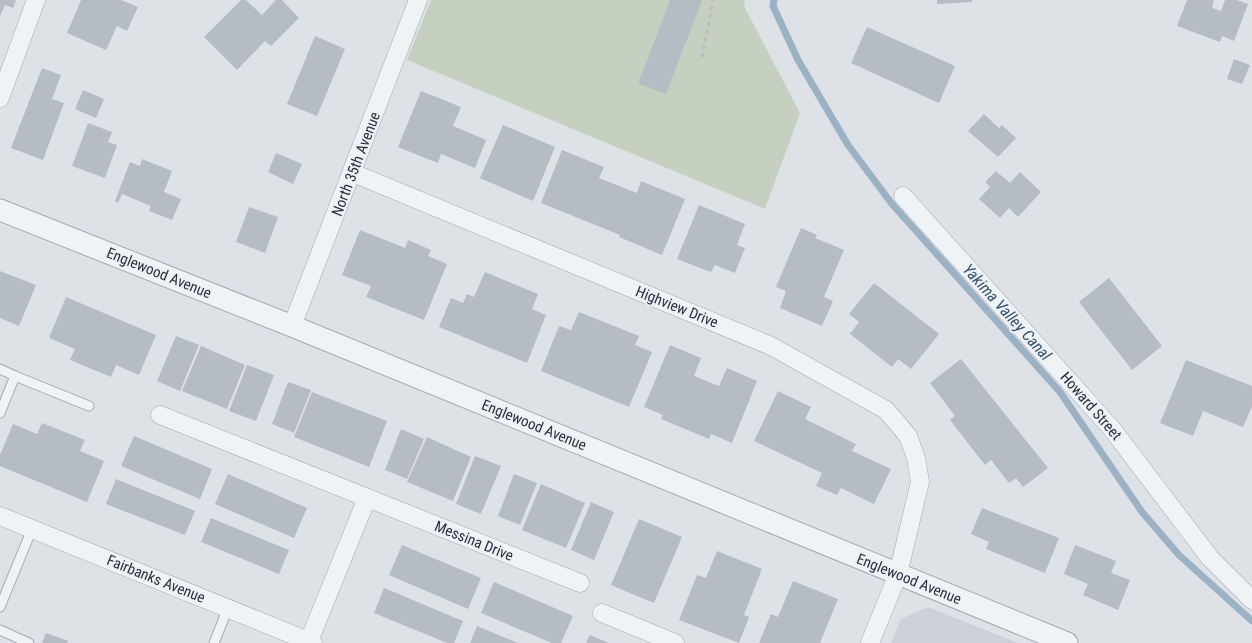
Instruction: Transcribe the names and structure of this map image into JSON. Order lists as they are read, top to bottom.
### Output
{
  "streets": {
    "street": [
      "North 35th Avenue",
      "Englewood Avenue",
      "Highview Drive",
      "Howard Street",
      "Messina Drive",
      "Fairbanks Avenue"
    ]
  },
  "crossings": [
    ["North 35th Avenue", "Englewood Avenue"],
    ["North 35th Avenue", "Highview Drive"],
    ["Englewood Avenue", "Highview Drive"]
  ],
  "water": ["Yakima Valley Canal"]
}
